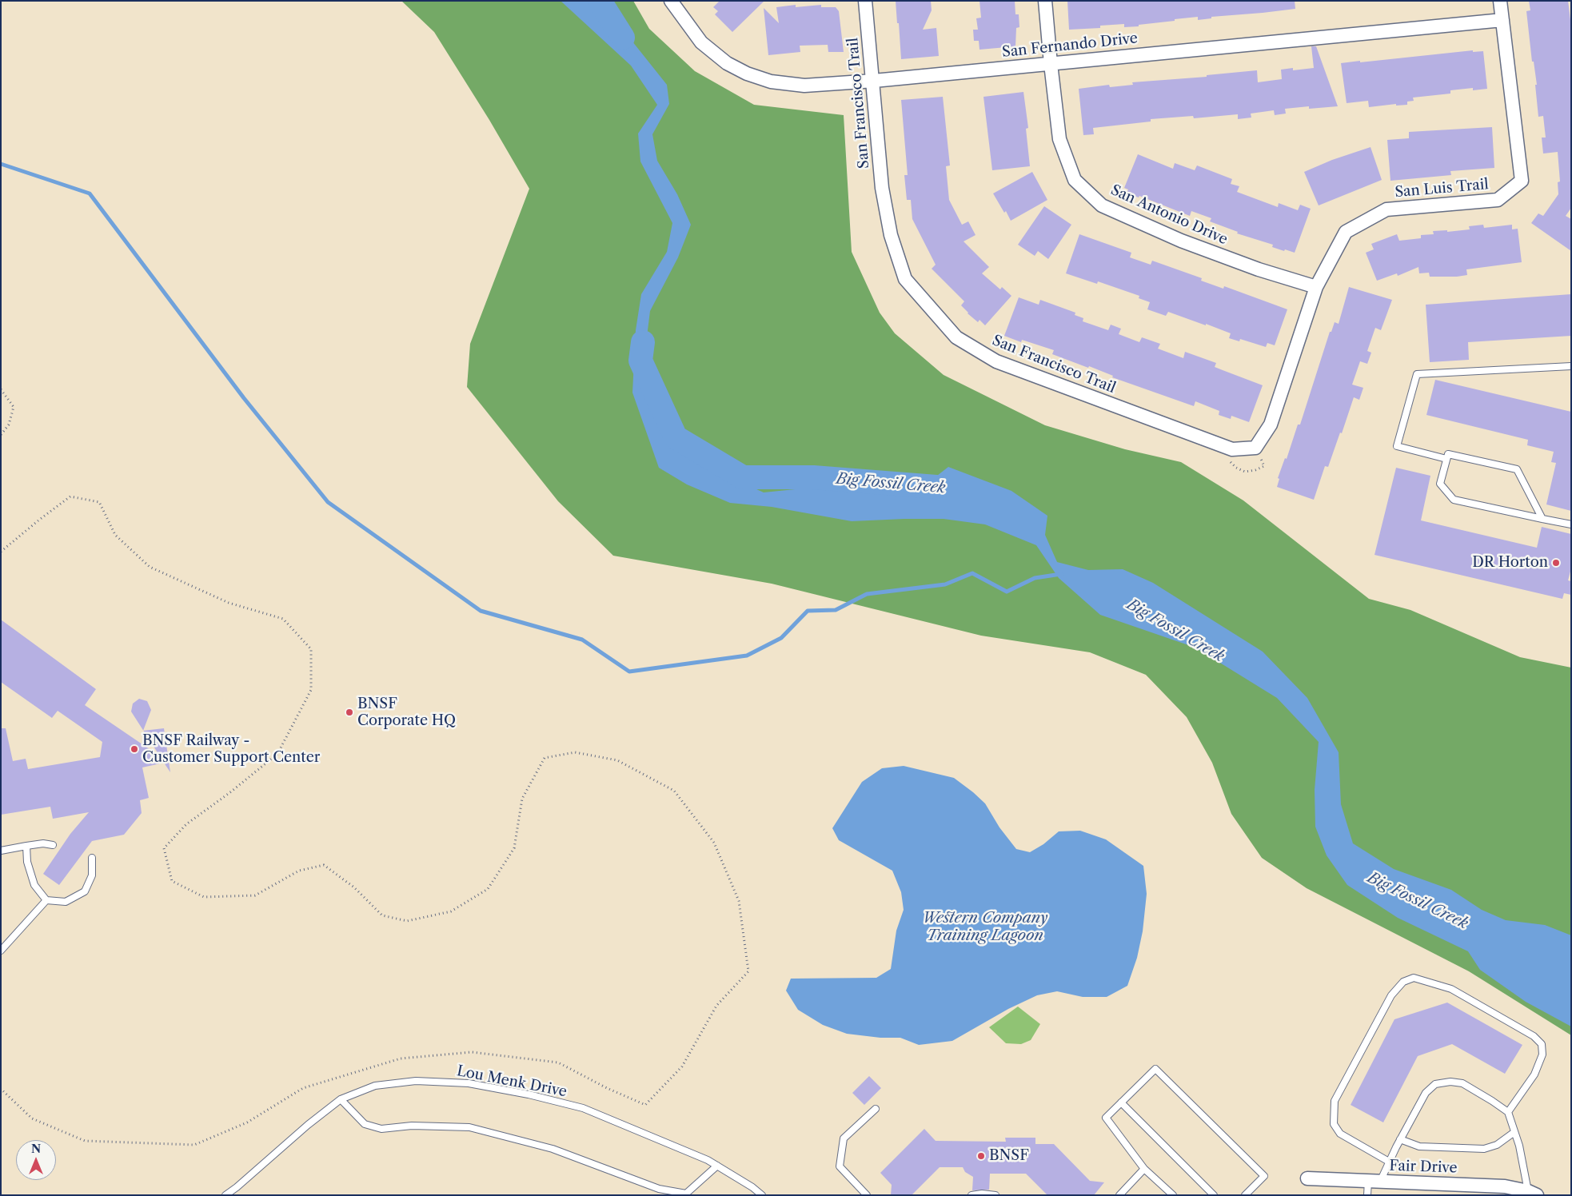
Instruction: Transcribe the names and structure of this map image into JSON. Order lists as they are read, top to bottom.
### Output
{
  "streets": {
    "street": [
      "San Fernando Drive",
      "San Francisco Trail",
      "San Luis Trail",
      "San Antonio Drive",
      "Fair Drive"
    ],
    "lane": ["Lou Menk Drive"]
  },
  "crossings": [
    ["San Fernando Drive", "San Francisco Trail"],
    ["San Fernando Drive", "San Luis Trail"],
    ["San Fernando Drive", "San Antonio Drive"],
    ["San Francisco Trail", "San Luis Trail"],
    ["San Luis Trail", "San Antonio Drive"]
  ],
  "water": ["Big Fossil Creek", "Western Company Training Lagoon"],
  "places": [
    "DR Horton",
    "BNSF Corporate HQ",
    "BNSF Railway - Customer Support Center",
    "BNSF"
  ],
  "north": "top"
}
